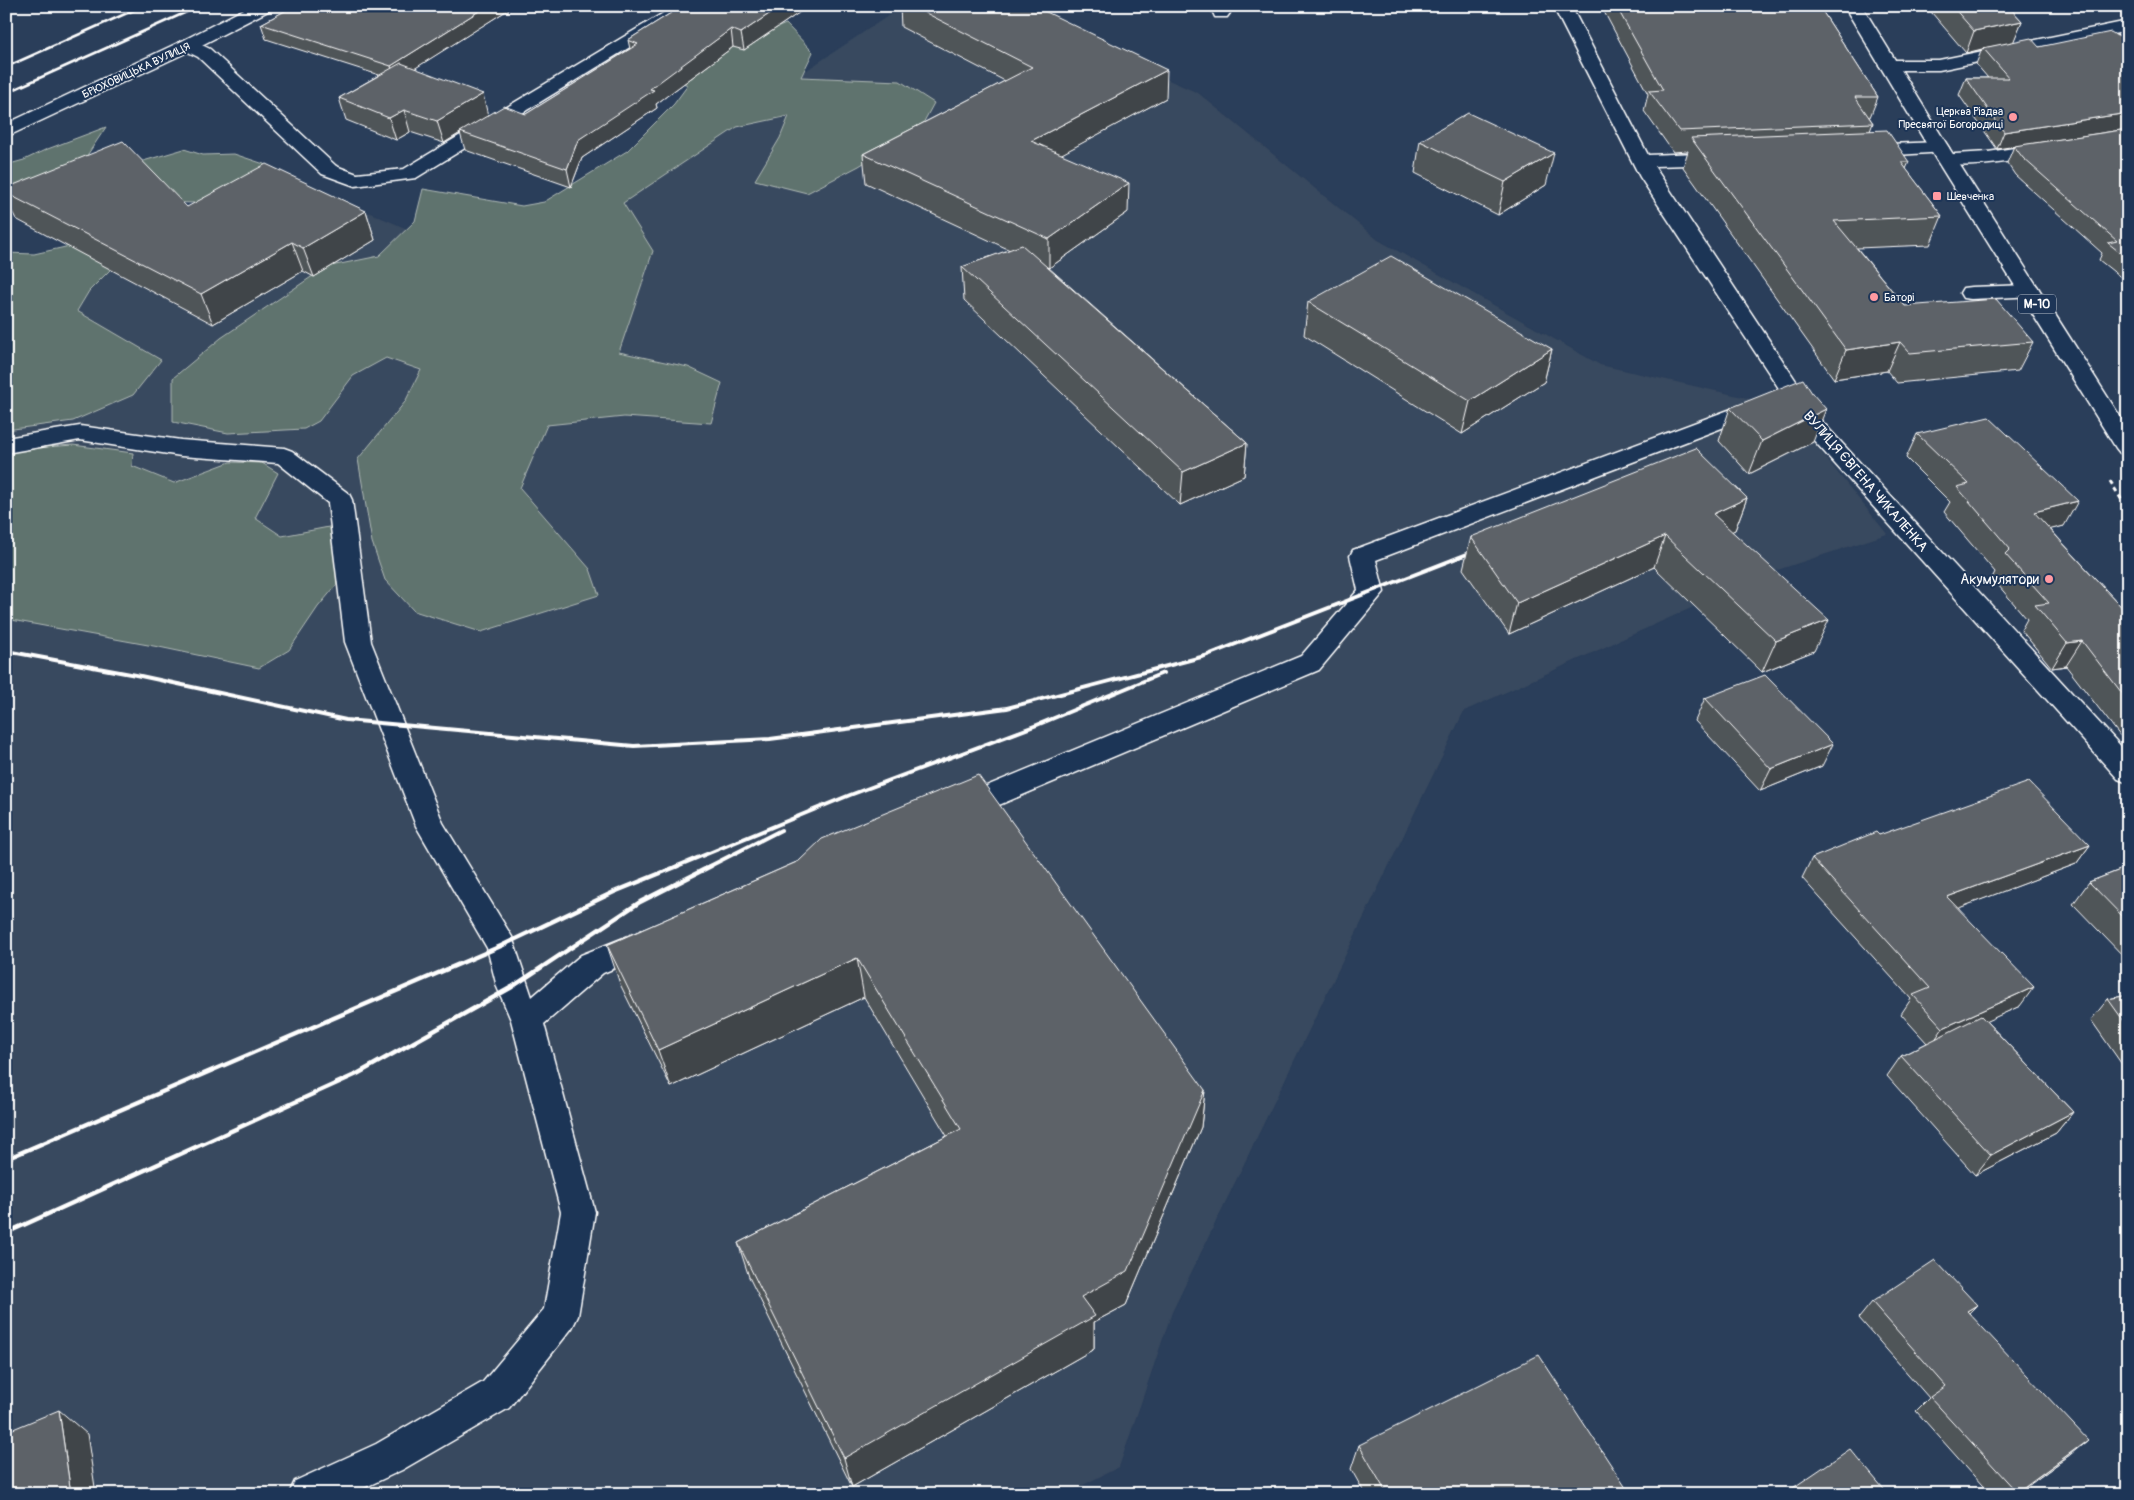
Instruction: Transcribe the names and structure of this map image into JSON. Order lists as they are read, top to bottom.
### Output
{
  "streets": {
    "street": ["БРЮХОВИЦЬКА ВУЛИЦЯ", "М-10", "ВУЛИЦЯ ЄВГЕНА ЧИКАЛЕНКА"]
  },
  "places": {
    "other": ["Церква Різдва Пресвятої Богородиці", "Баторі", "Акумулятори"],
    "transit": ["Шевченка"]
  }
}
